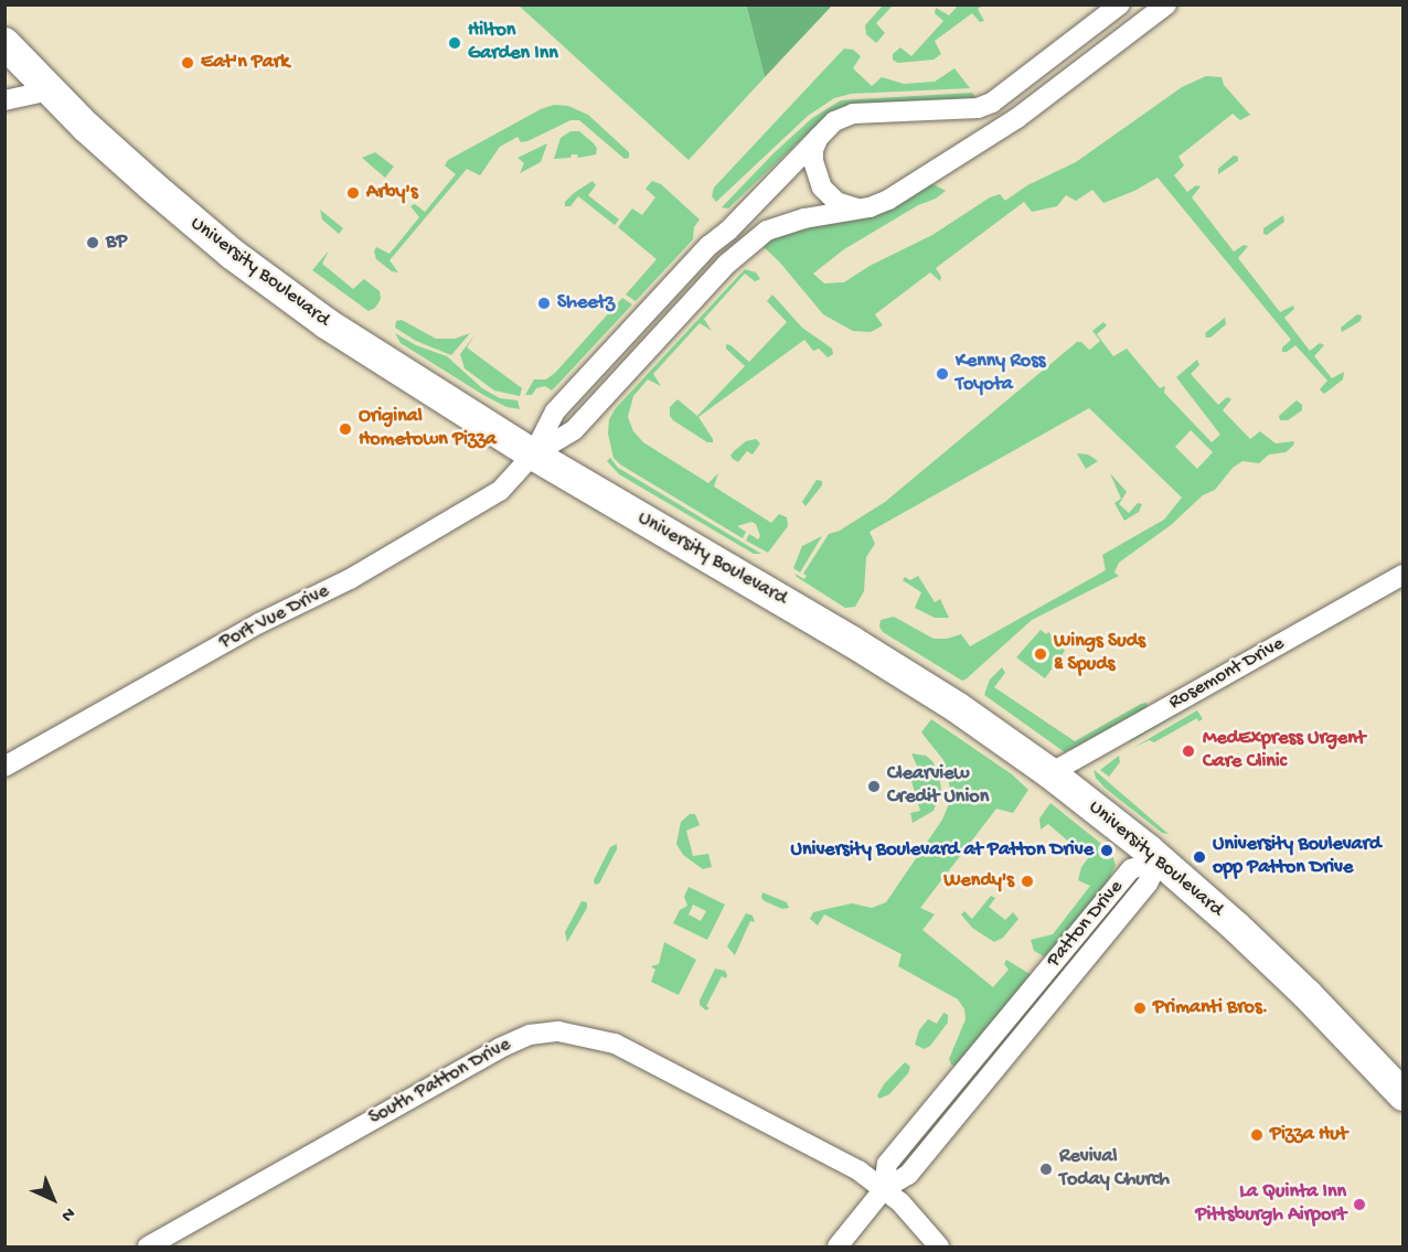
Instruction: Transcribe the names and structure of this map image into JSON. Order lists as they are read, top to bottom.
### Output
{
  "streets": {
    "main road": ["University Boulevard"],
    "street": [
      "Port Vue Drive",
      "Rosemont Drive",
      "Patton Drive",
      "South Patton Drive"
    ]
  },
  "crossings": [
    ["University Boulevard", "Port Vue Drive"],
    ["University Boulevard", "Rosemont Drive"],
    ["University Boulevard", "Patton Drive"],
    ["Patton Drive", "South Patton Drive"]
  ],
  "places": [
    "Hilton Garden Inn",
    "Eat'n Park",
    "Arby's",
    "BP",
    "Sheetz",
    "Kenny Ross Toyota",
    "Original Hometown Pizza",
    "Wings Suds & Spuds",
    "MedExpress Urgent Care Clinic",
    "Clearview Credit Union",
    "University Boulevard at Patton Drive",
    "University Boulevard opp Patton Drive",
    "Wendy's",
    "Primanti Bros.",
    "Pizza Hut",
    "Revival Today Church",
    "La Quinta Inn Pittsburgh Airport"
  ],
  "north": "bottom right"
}
